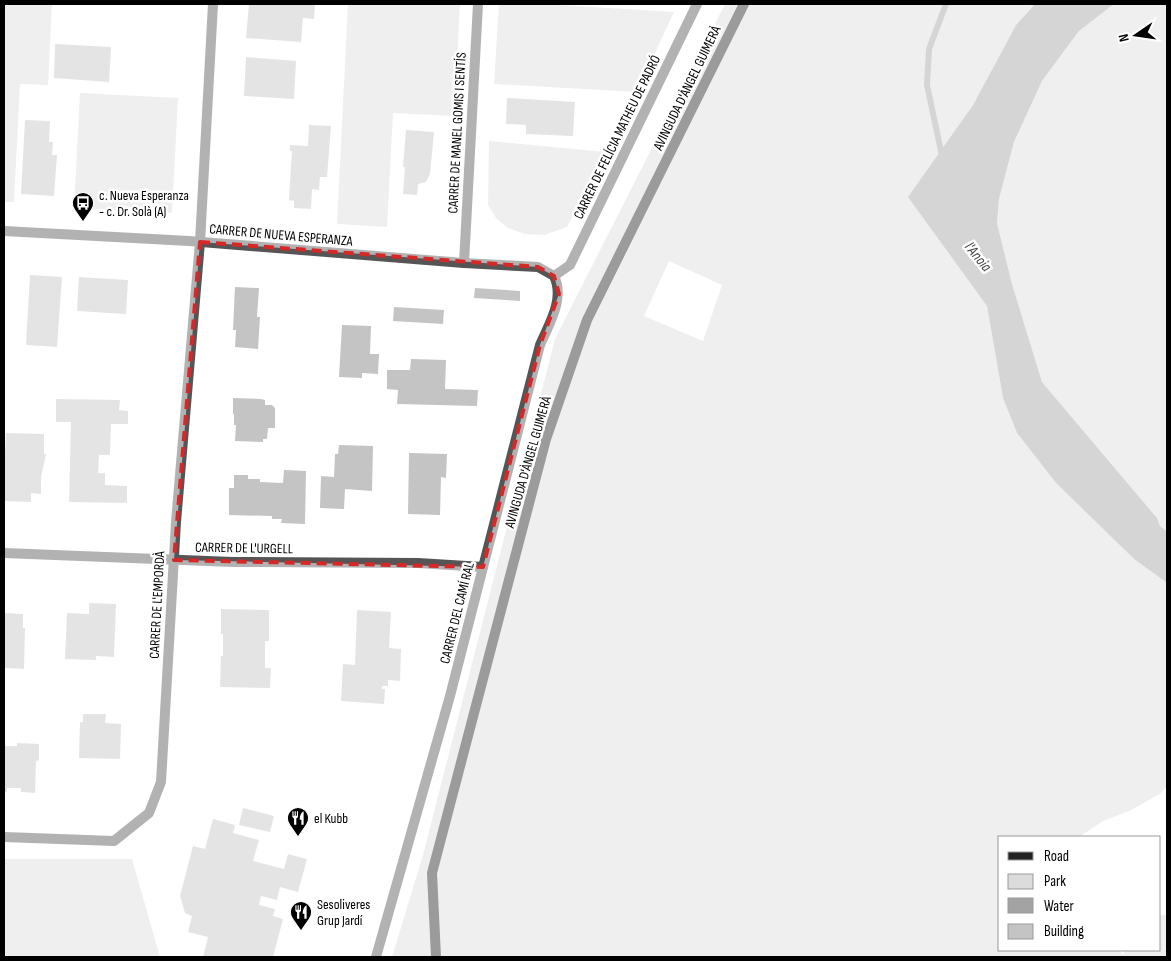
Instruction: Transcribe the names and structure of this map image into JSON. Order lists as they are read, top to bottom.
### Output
{
  "streets": {
    "street": [
      "AVINGUDA D'ÀNGEL GUIMERÀ",
      "CARRER DE MANEL GOMIS I SENTÍS",
      "CARRER DE FELÍCIA MATHEU DE PADRÓ",
      "CARRER DE NUEVA ESPERANZA",
      "CARRER DE L'URGELL",
      "CARRER DE L'EMPORDÀ",
      "CARRER DEL CAMÍ RAL"
    ]
  },
  "crossings": [
    ["CARRER DE MANEL GOMIS I SENTÍS", "CARRER DE NUEVA ESPERANZA"],
    ["CARRER DE FELÍCIA MATHEU DE PADRÓ", "CARRER DE NUEVA ESPERANZA"],
    ["CARRER DE FELÍCIA MATHEU DE PADRÓ", "CARRER DEL CAMÍ RAL"],
    ["CARRER DE NUEVA ESPERANZA", "CARRER DE L'EMPORDÀ"],
    ["CARRER DE NUEVA ESPERANZA", "CARRER DEL CAMÍ RAL"],
    ["CARRER DE L'URGELL", "CARRER DE L'EMPORDÀ"],
    ["CARRER DE L'URGELL", "CARRER DEL CAMÍ RAL"]
  ],
  "water": ["l'Anoia"],
  "places": {
    "bus stop": ["c. Nueva Esperanza - c. Dr. Solà (A)"],
    "restaurant": ["el Kubb", "Sesoliveres Grup Jardí"]
  },
  "legend": [
    "Road",
    "Park",
    "Water",
    "Building"
  ],
  "north": "left"
}
